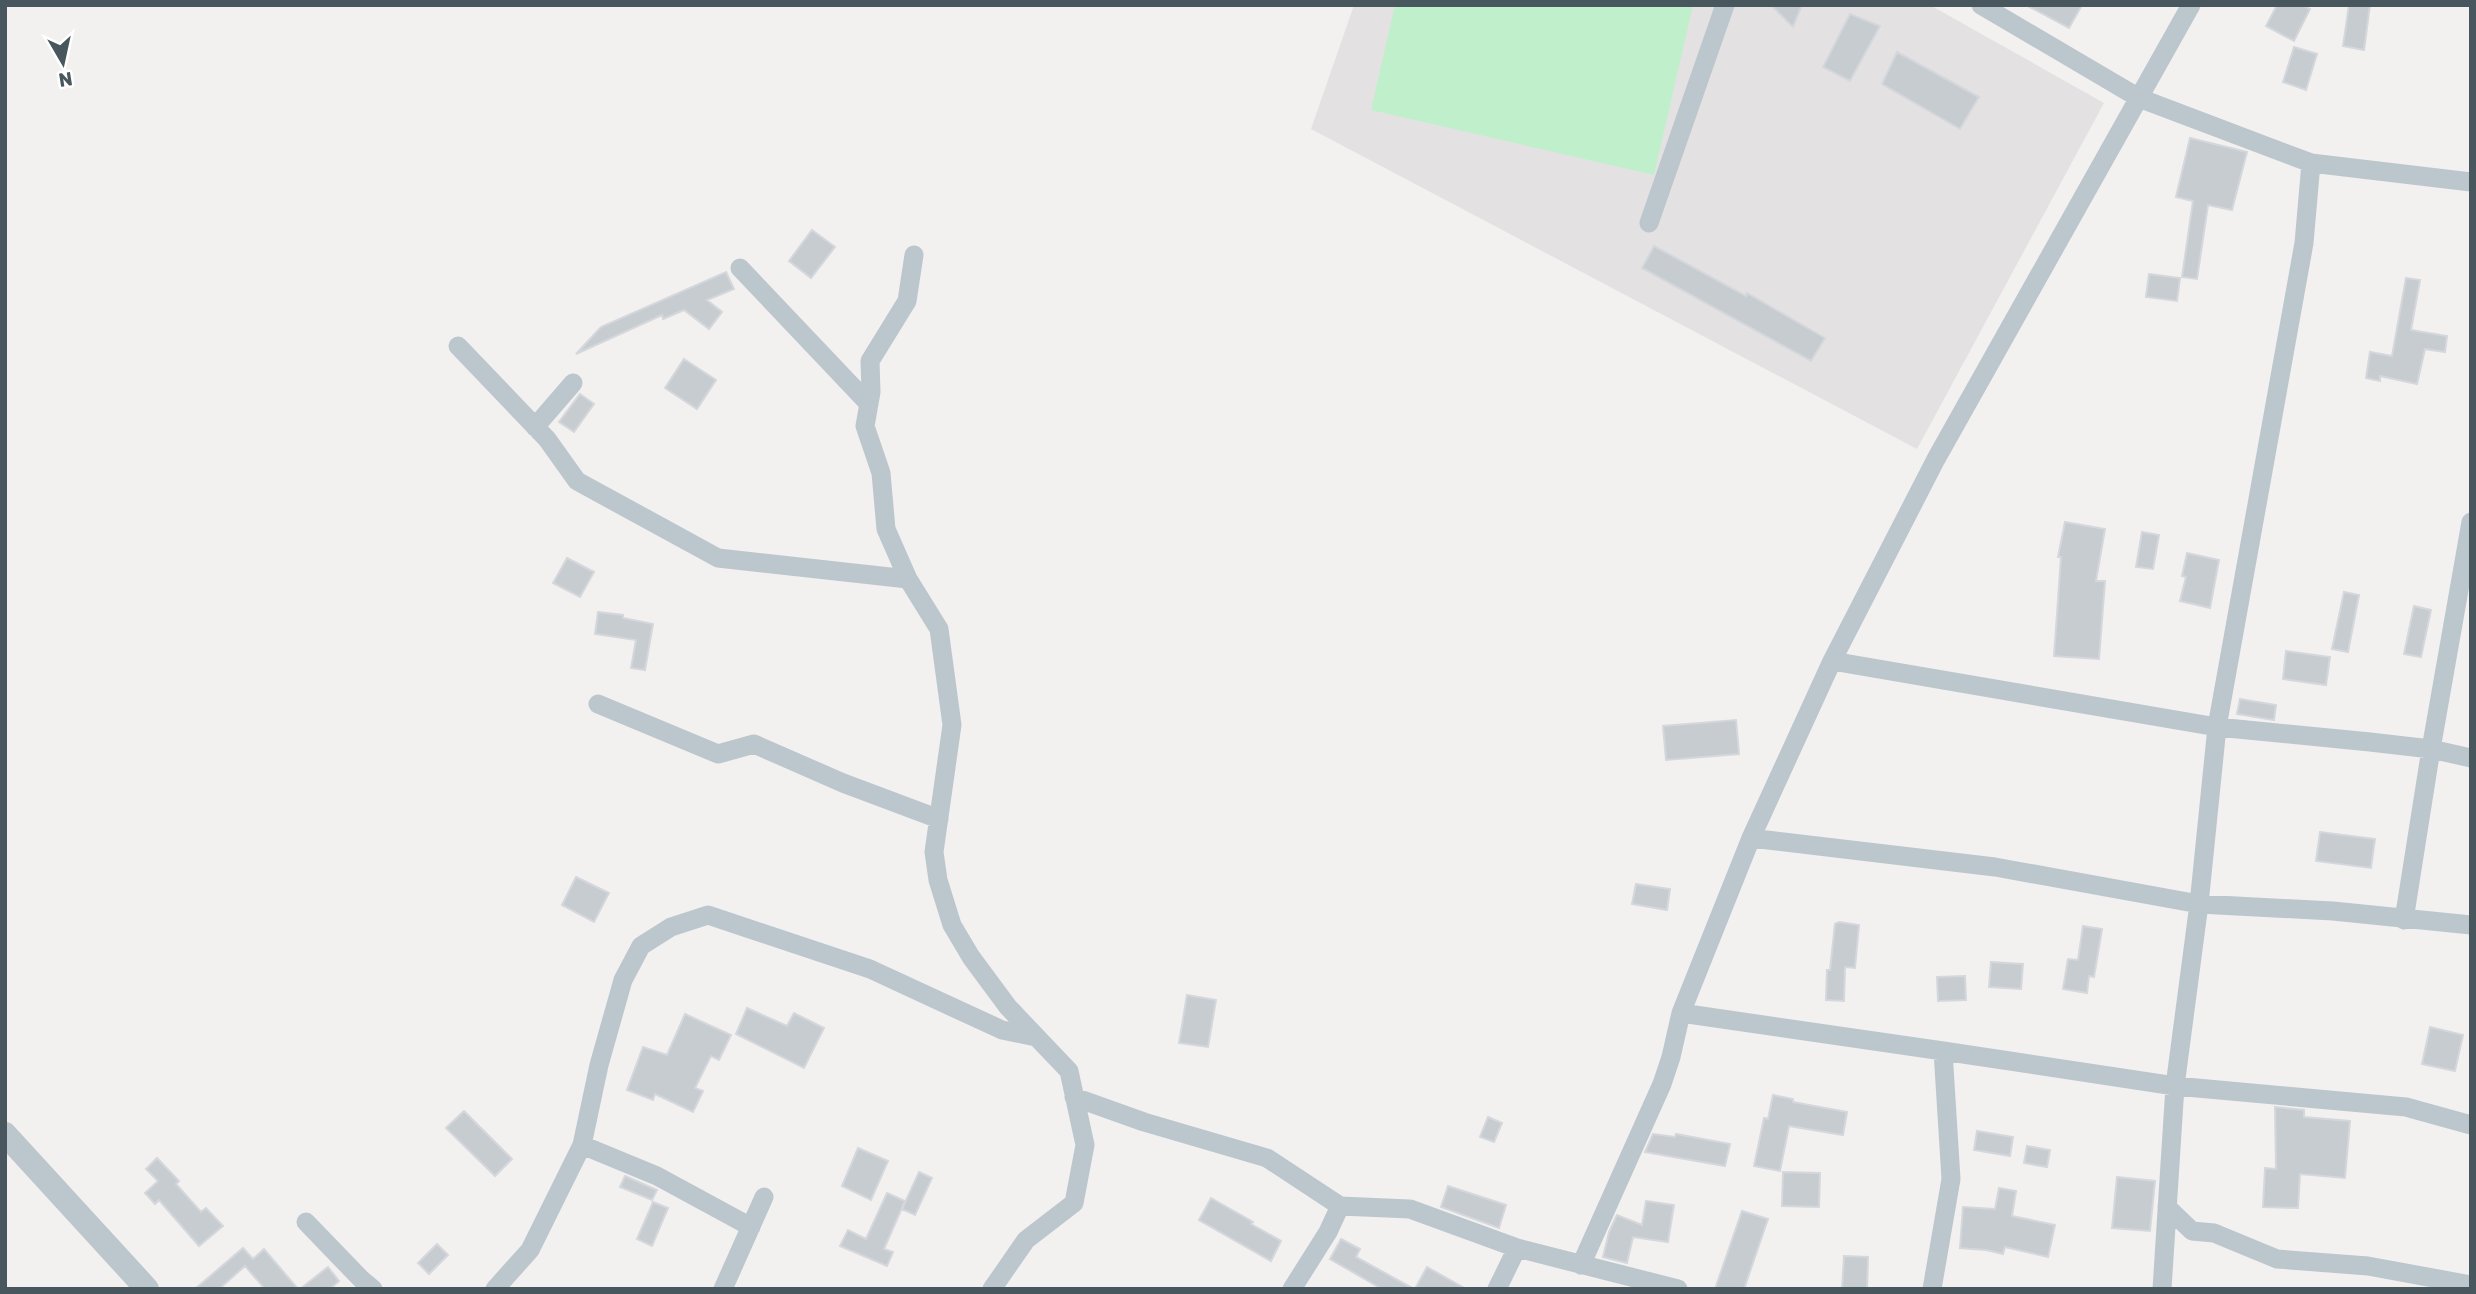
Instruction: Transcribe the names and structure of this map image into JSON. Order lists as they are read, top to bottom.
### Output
{
  "north": "bottom"
}
